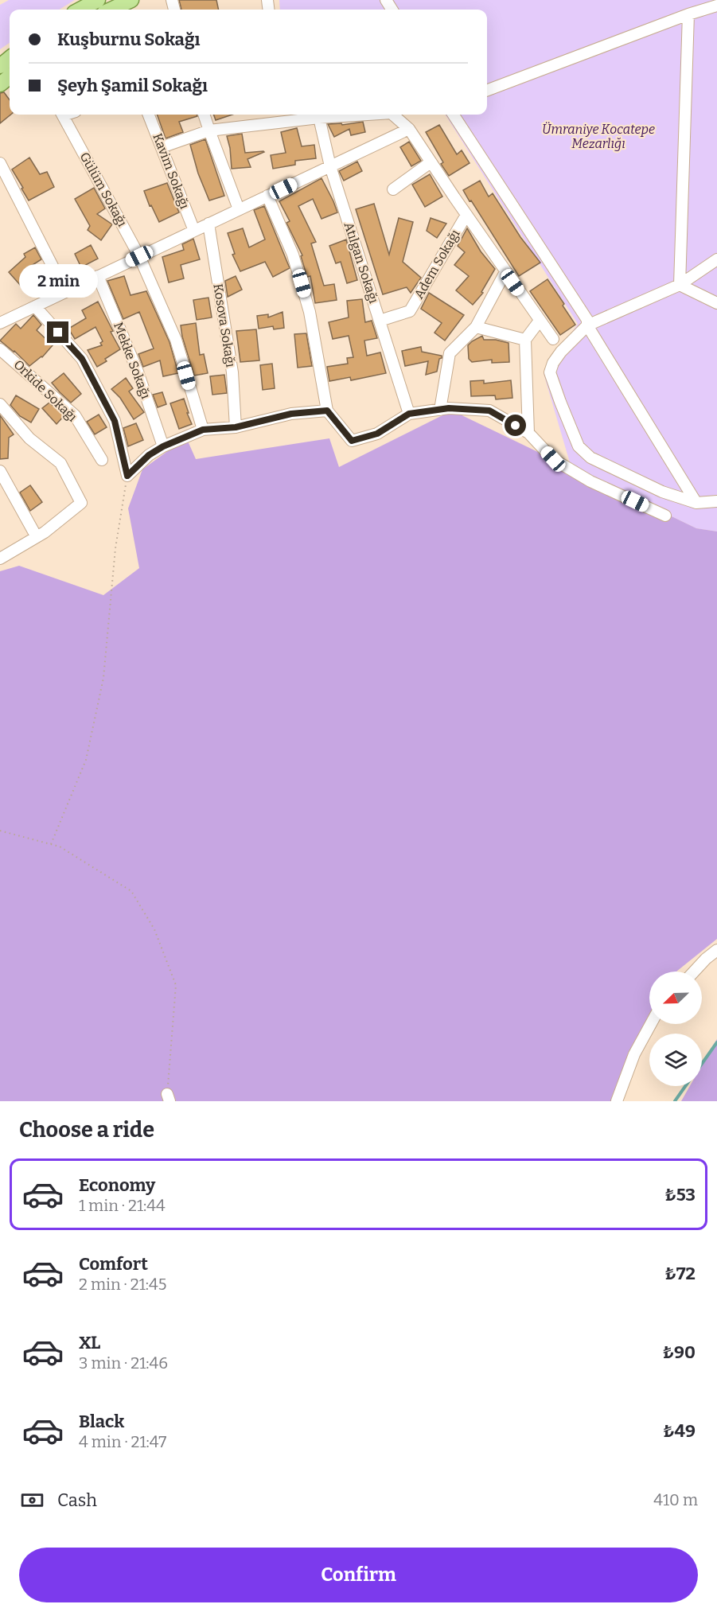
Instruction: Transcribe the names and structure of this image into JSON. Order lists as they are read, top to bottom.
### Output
{
  "streets": {
    "street": [
      "Kavim Sokağı",
      "Gülüm Sokağı",
      "Atılgan Sokağı",
      "Adem Sokağı",
      "Kosova Sokağı",
      "Mekke Sokağı",
      "Orkide Sokağı"
    ]
  },
  "crossings": [
    ["Atılgan Sokağı", "Adem Sokağı"]
  ],
  "parks": ["Ümraniye Kocatepe Mezarlığı"],
  "north": "bottom left",
  "page": {
    "banner": ["Kuşburnu Sokağı", "Şeyh Şamil Sokağı"],
    "bubble": "2 min",
    "heading": "Choose a ride",
    "list": [
      {
        "name": "Economy",
        "note": "1 min · 21:44",
        "value": "₺53"
      },
      {
        "name": "Comfort",
        "note": "2 min · 21:45",
        "value": "₺72"
      },
      {
        "name": "XL",
        "note": "3 min · 21:46",
        "value": "₺90"
      },
      {
        "name": "Black",
        "note": "4 min · 21:47",
        "value": "₺49"
      }
    ],
    "pay": ["Cash", "410 m"],
    "buttons": "Confirm"
  }
}
